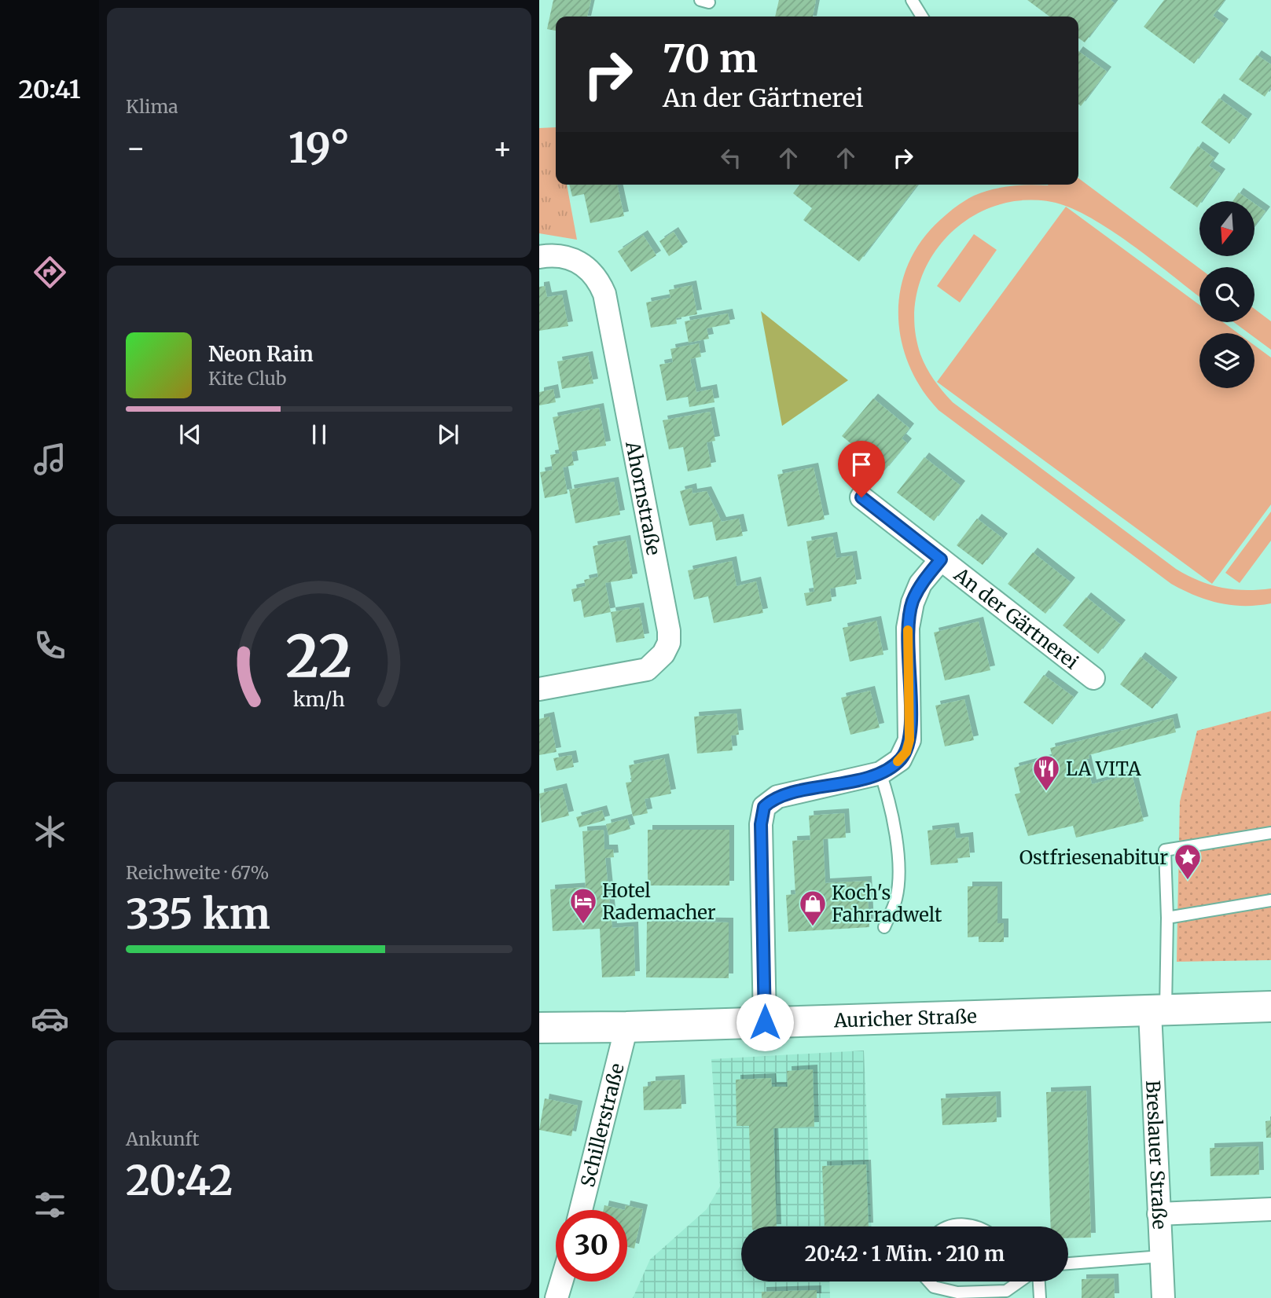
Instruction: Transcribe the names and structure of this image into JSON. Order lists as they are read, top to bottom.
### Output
{
  "streets": {
    "street": [
      "Ahornstraße",
      "An der Gärtnerei",
      "Auricher Straße",
      "Schillerstraße",
      "Breslauer Straße"
    ]
  },
  "crossings": [
    ["An der Gärtnerei", "Auricher Straße"],
    ["Auricher Straße", "Schillerstraße"],
    ["Auricher Straße", "Breslauer Straße"]
  ],
  "places": {
    "restaurant": ["LA VITA"],
    "place": ["Ostfriesenabitur"],
    "hotel": ["Hotel Rademacher"],
    "shop": ["Koch's Fahrradwelt"]
  },
  "north": "bottom",
  "page": {
    "tabs": "20:41",
    "tile": [
      "Klima",
      ["Reichweite · 67%", "335 km"],
      ["Ankunft", "20:42"]
    ],
    "turn": ["70 m", "An der Gärtnerei"],
    "heat": ["−", "19°", "+"],
    "song": ["Neon Rain", "Kite Club"],
    "limit": "30",
    "trip": "20:42 · 1 Min. · 210 m",
    "gauge": ["22", "km/h"]
  }
}
